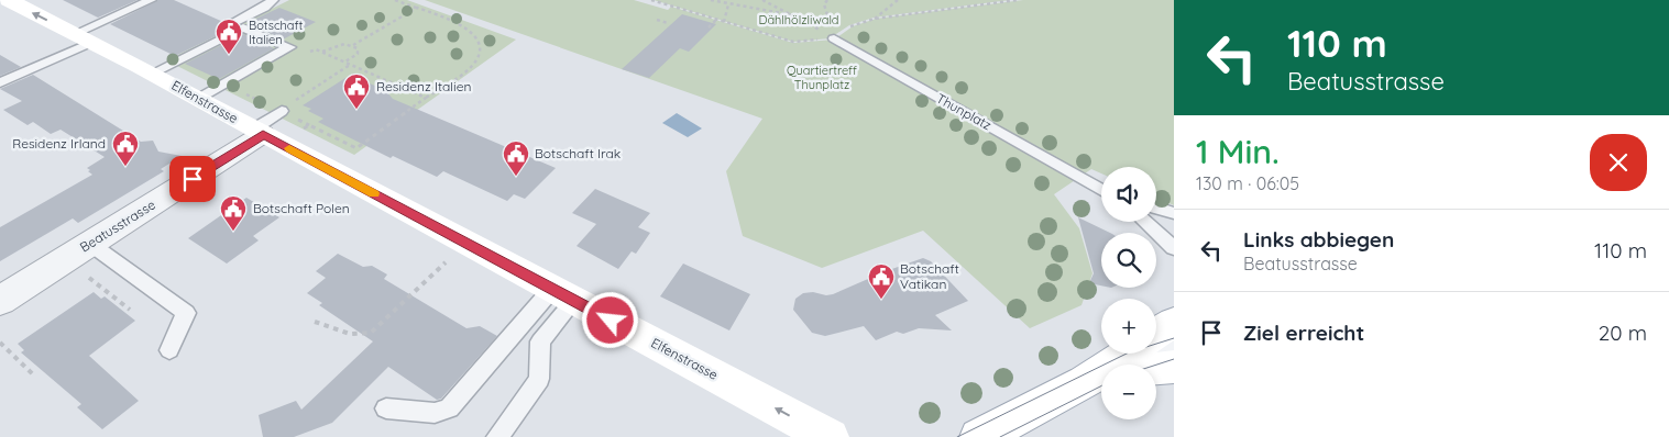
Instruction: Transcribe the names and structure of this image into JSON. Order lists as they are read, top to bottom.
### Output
{
  "streets": {
    "street": ["Elfenstrasse", "Beatusstrasse"],
    "lane": ["Thunplatz"]
  },
  "crossings": [
    ["Elfenstrasse", "Beatusstrasse"]
  ],
  "one_way": ["Elfenstrasse"],
  "parks": ["Dählhölzliwald", "Quartiertreff Thunplatz"],
  "places": {
    "public building": [
      "Botschaft Italien",
      "Residenz Italien",
      "Residenz Irland",
      "Botschaft Irak",
      "Botschaft Polen",
      "Botschaft Vatikan"
    ]
  },
  "page": {
    "turn": ["110 m", "Beatusstrasse"],
    "heading": ["1 Min.", "130 m · 06:05"],
    "map_buttons": ["+", "−"],
    "list": [
      {
        "name": "Links abbiegen",
        "note": "Beatusstrasse",
        "value": "110 m"
      },
      {
        "name": "Ziel erreicht",
        "value": "20 m"
      }
    ]
  }
}
